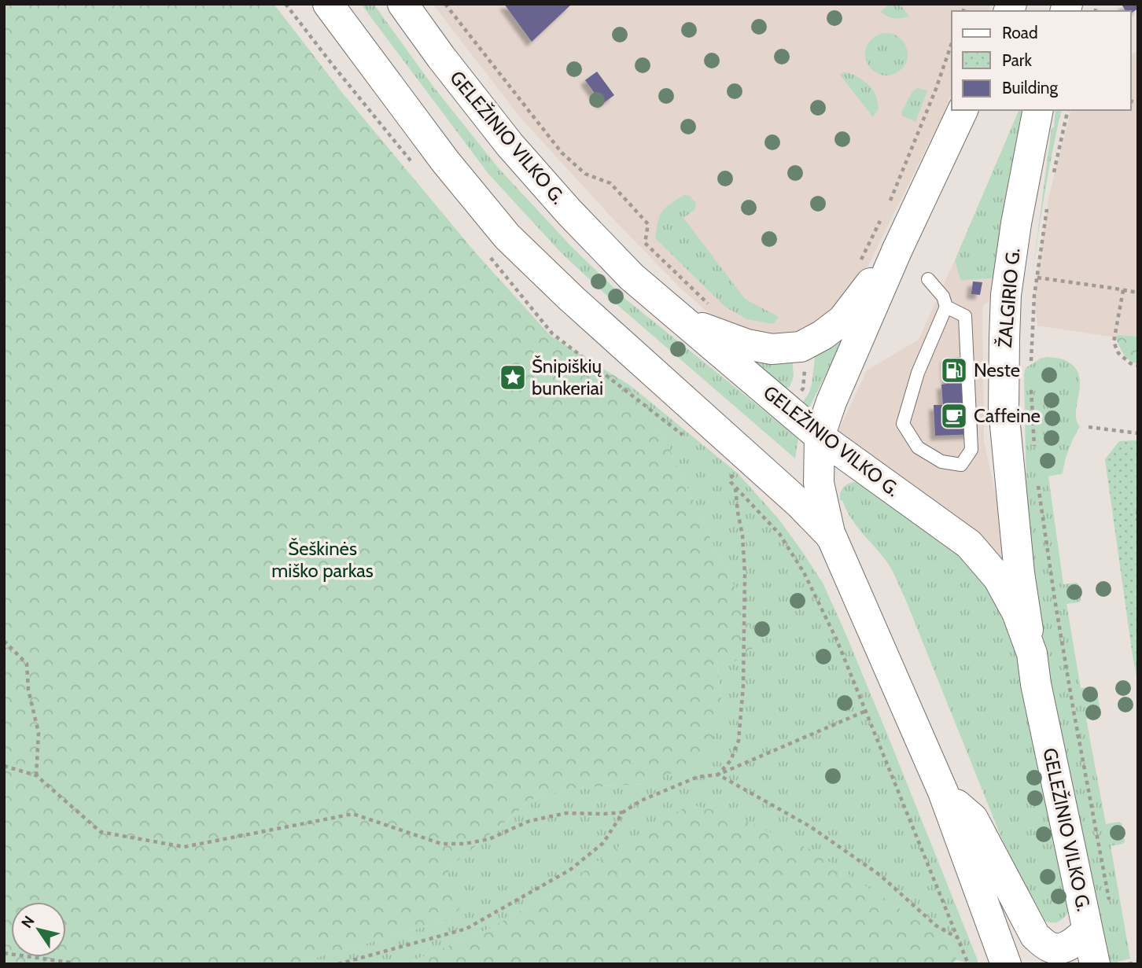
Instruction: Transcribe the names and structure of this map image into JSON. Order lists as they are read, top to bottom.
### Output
{
  "streets": {
    "main road": ["GELEŽINIO VILKO G.", "ŽALGIRIO G."]
  },
  "crossings": [
    ["GELEŽINIO VILKO G.", "ŽALGIRIO G."]
  ],
  "parks": ["Šeškinės miško parkas"],
  "places": {
    "fuel station": ["Neste"],
    "place": ["Šnipiškių bunkeriai"],
    "cafe": ["Caffeine"]
  },
  "legend": ["Road", "Park", "Building"],
  "north": "top left"
}
